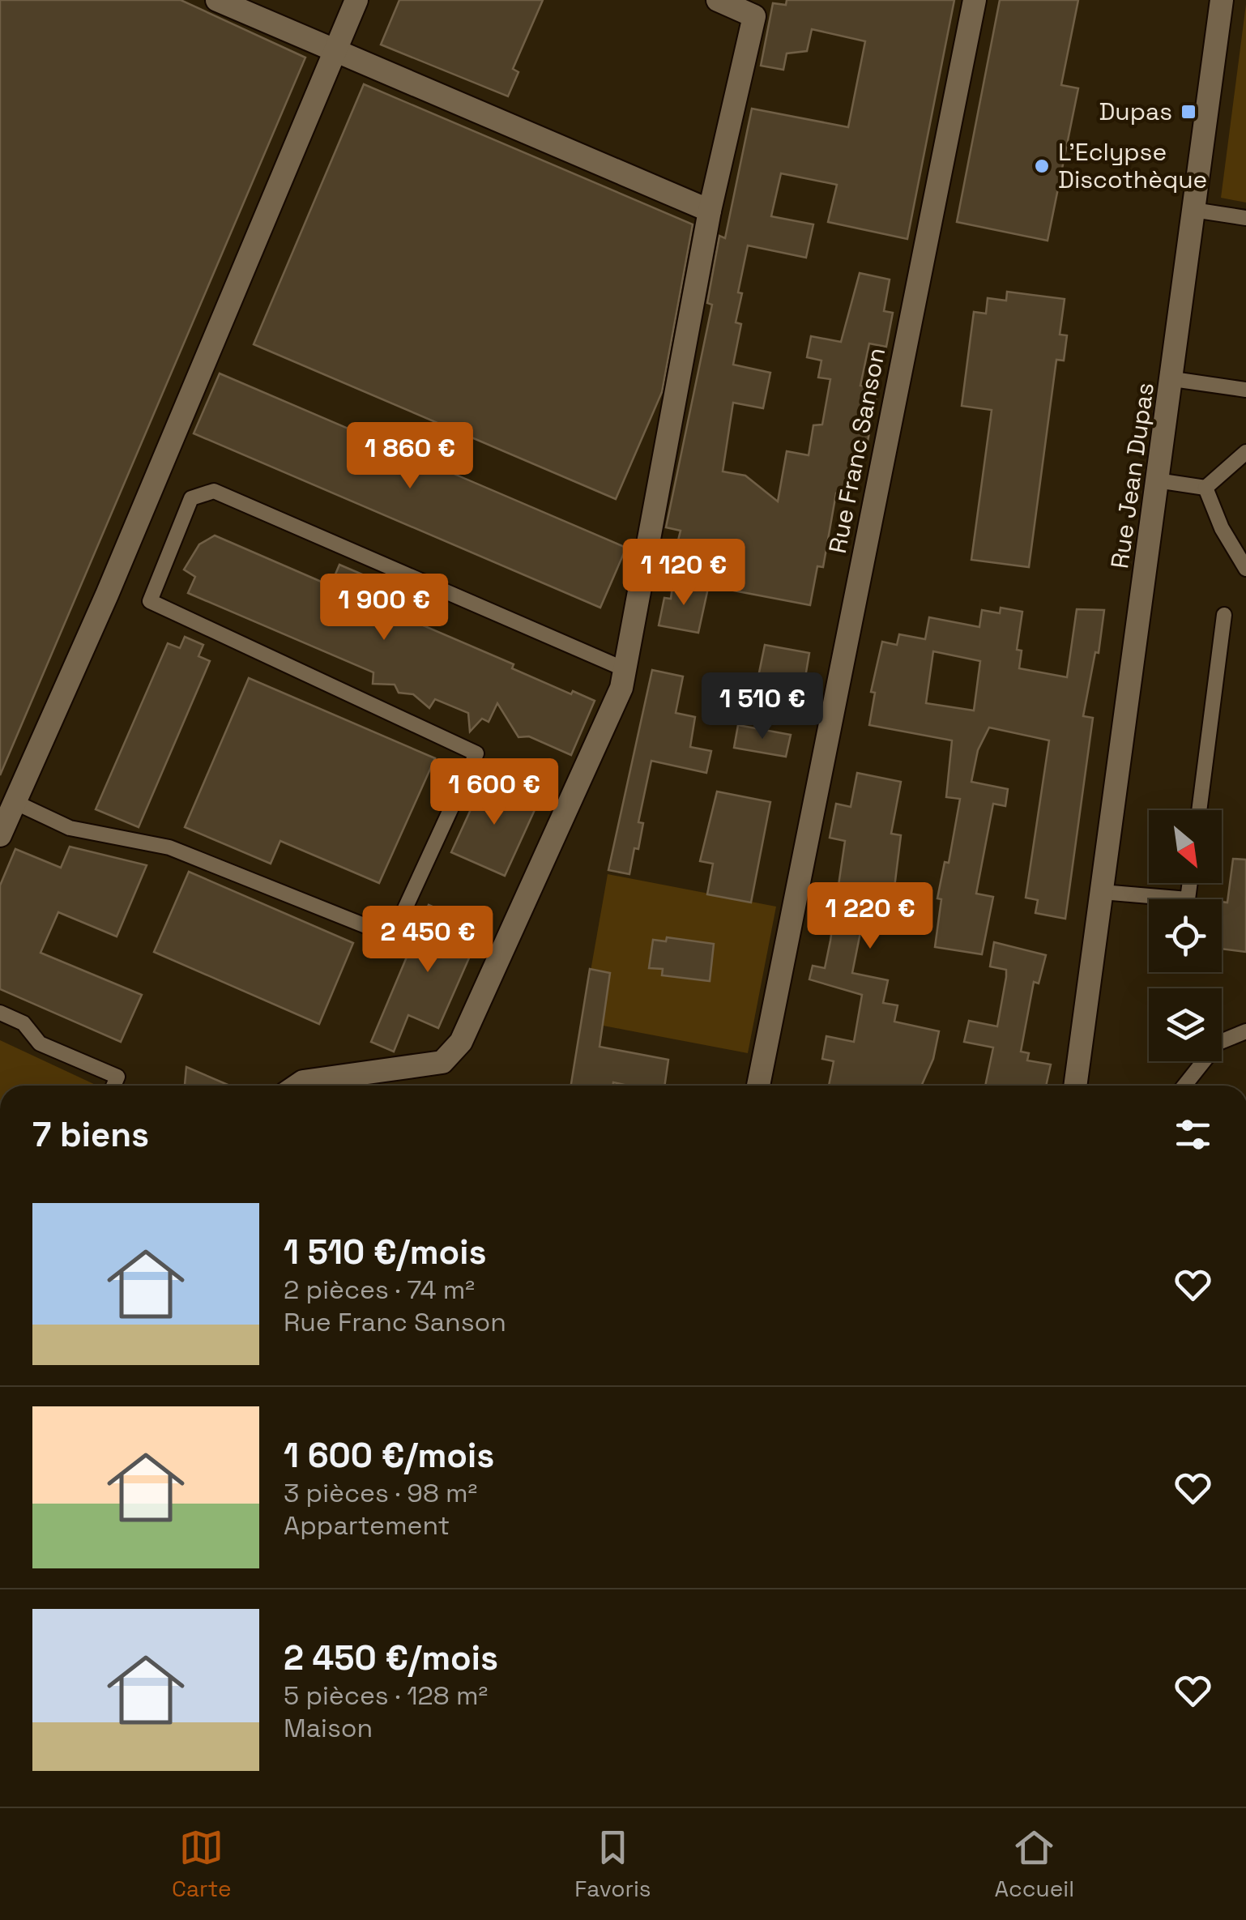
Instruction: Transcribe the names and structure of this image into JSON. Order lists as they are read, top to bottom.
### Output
{
  "streets": {
    "street": ["Rue Franc Sanson", "Rue Jean Dupas"]
  },
  "places": {
    "transit": ["Dupas"],
    "other": ["L'Eclypse Discothèque"]
  },
  "north": "bottom right",
  "page": {
    "price": [
      "1 860 €",
      "1 120 €",
      "1 900 €",
      "1 510 €",
      "1 600 €",
      "1 220 €",
      "2 450 €"
    ],
    "heading": "7 biens",
    "list": [
      {
        "name": "1 510 €/mois",
        "note": "2 pièces · 74 m² · Rue Franc Sanson"
      },
      {
        "name": "1 600 €/mois",
        "note": "3 pièces · 98 m² · Appartement"
      },
      {
        "name": "2 450 €/mois",
        "note": "5 pièces · 128 m² · Maison"
      }
    ],
    "tabs": ["Carte", "Favoris", "Accueil"]
  }
}
